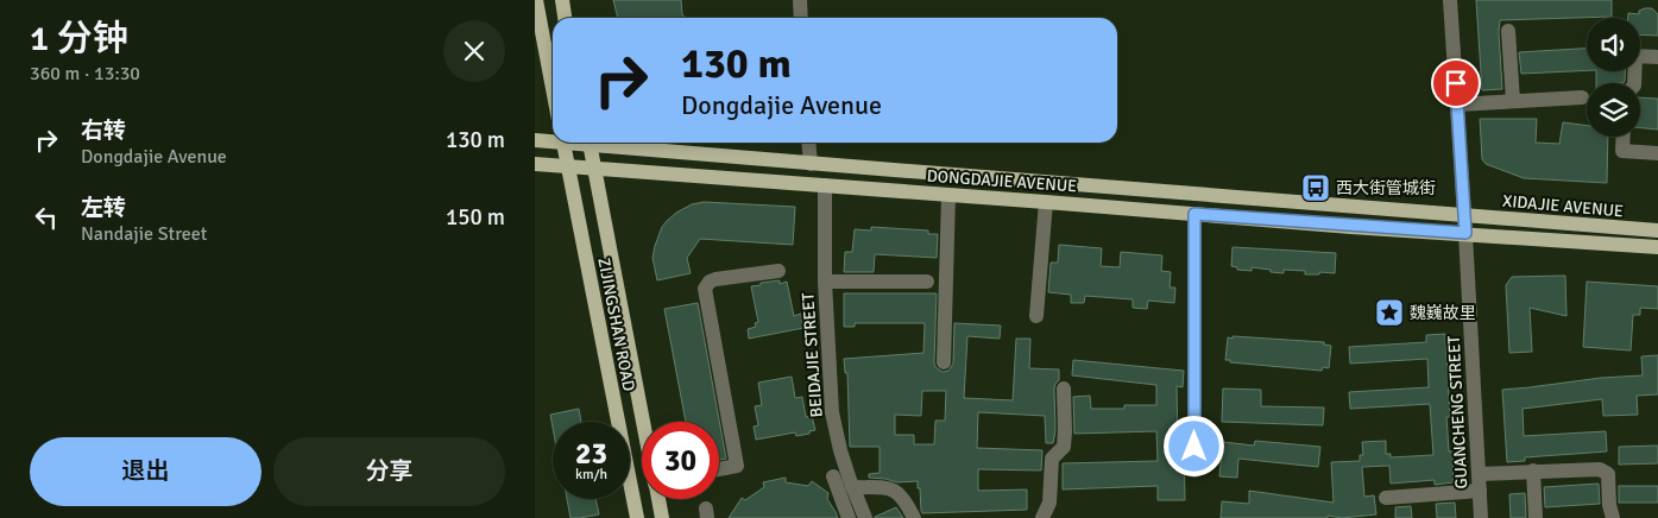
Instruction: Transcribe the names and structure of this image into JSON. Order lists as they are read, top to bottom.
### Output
{
  "streets": {
    "main road": ["DONGDAJIE AVENUE", "XIDAJIE AVENUE", "ZIJINGSHAN ROAD"],
    "street": ["BEIDAJIE STREET", "GUANCHENG STREET"]
  },
  "crossings": [
    ["DONGDAJIE AVENUE", "XIDAJIE AVENUE"],
    ["DONGDAJIE AVENUE", "ZIJINGSHAN ROAD"],
    ["DONGDAJIE AVENUE", "BEIDAJIE STREET"],
    ["DONGDAJIE AVENUE", "GUANCHENG STREET"],
    ["XIDAJIE AVENUE", "GUANCHENG STREET"]
  ],
  "places": {
    "bus stop": ["西大街管城街"],
    "place": ["魏巍故里"]
  },
  "page": {
    "heading": ["1 分钟", "360 m · 13:30"],
    "turn": ["130 m", "Dongdajie Avenue"],
    "list": [
      {
        "name": "右转",
        "note": "Dongdajie Avenue",
        "value": "130 m"
      },
      {
        "name": "左转",
        "note": "Nandajie Street",
        "value": "150 m"
      }
    ],
    "speed": "23 km/h",
    "limit": "30",
    "buttons": ["退出", "分享"]
  }
}
